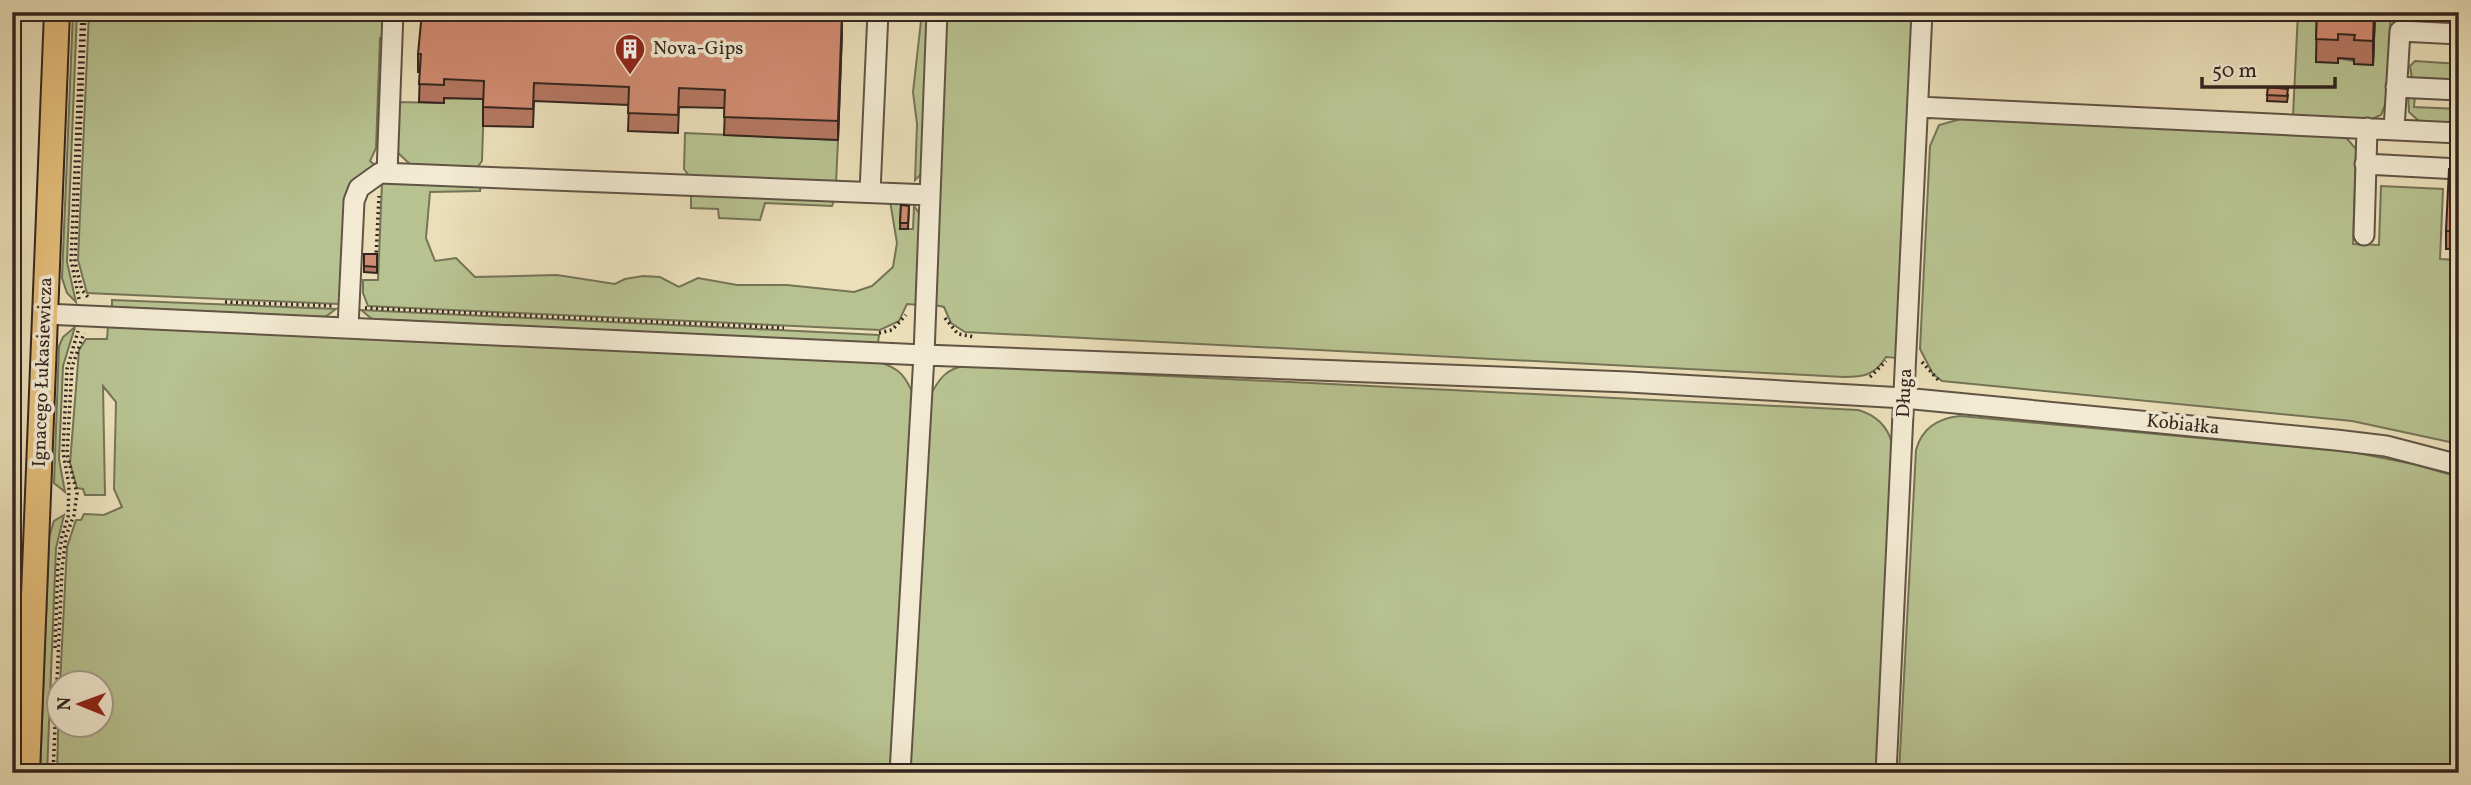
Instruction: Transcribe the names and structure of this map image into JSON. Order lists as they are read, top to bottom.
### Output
{
  "streets": {
    "main road": ["Ignacego Łukasiewicza"],
    "street": ["Długa", "Kobiałka"]
  },
  "crossings": [
    ["Ignacego Łukasiewicza", "Kobiałka"],
    ["Długa", "Kobiałka"]
  ],
  "places": {
    "building": ["Nova-Gips"]
  },
  "scale_bar": "50 m",
  "north": "left"
}
